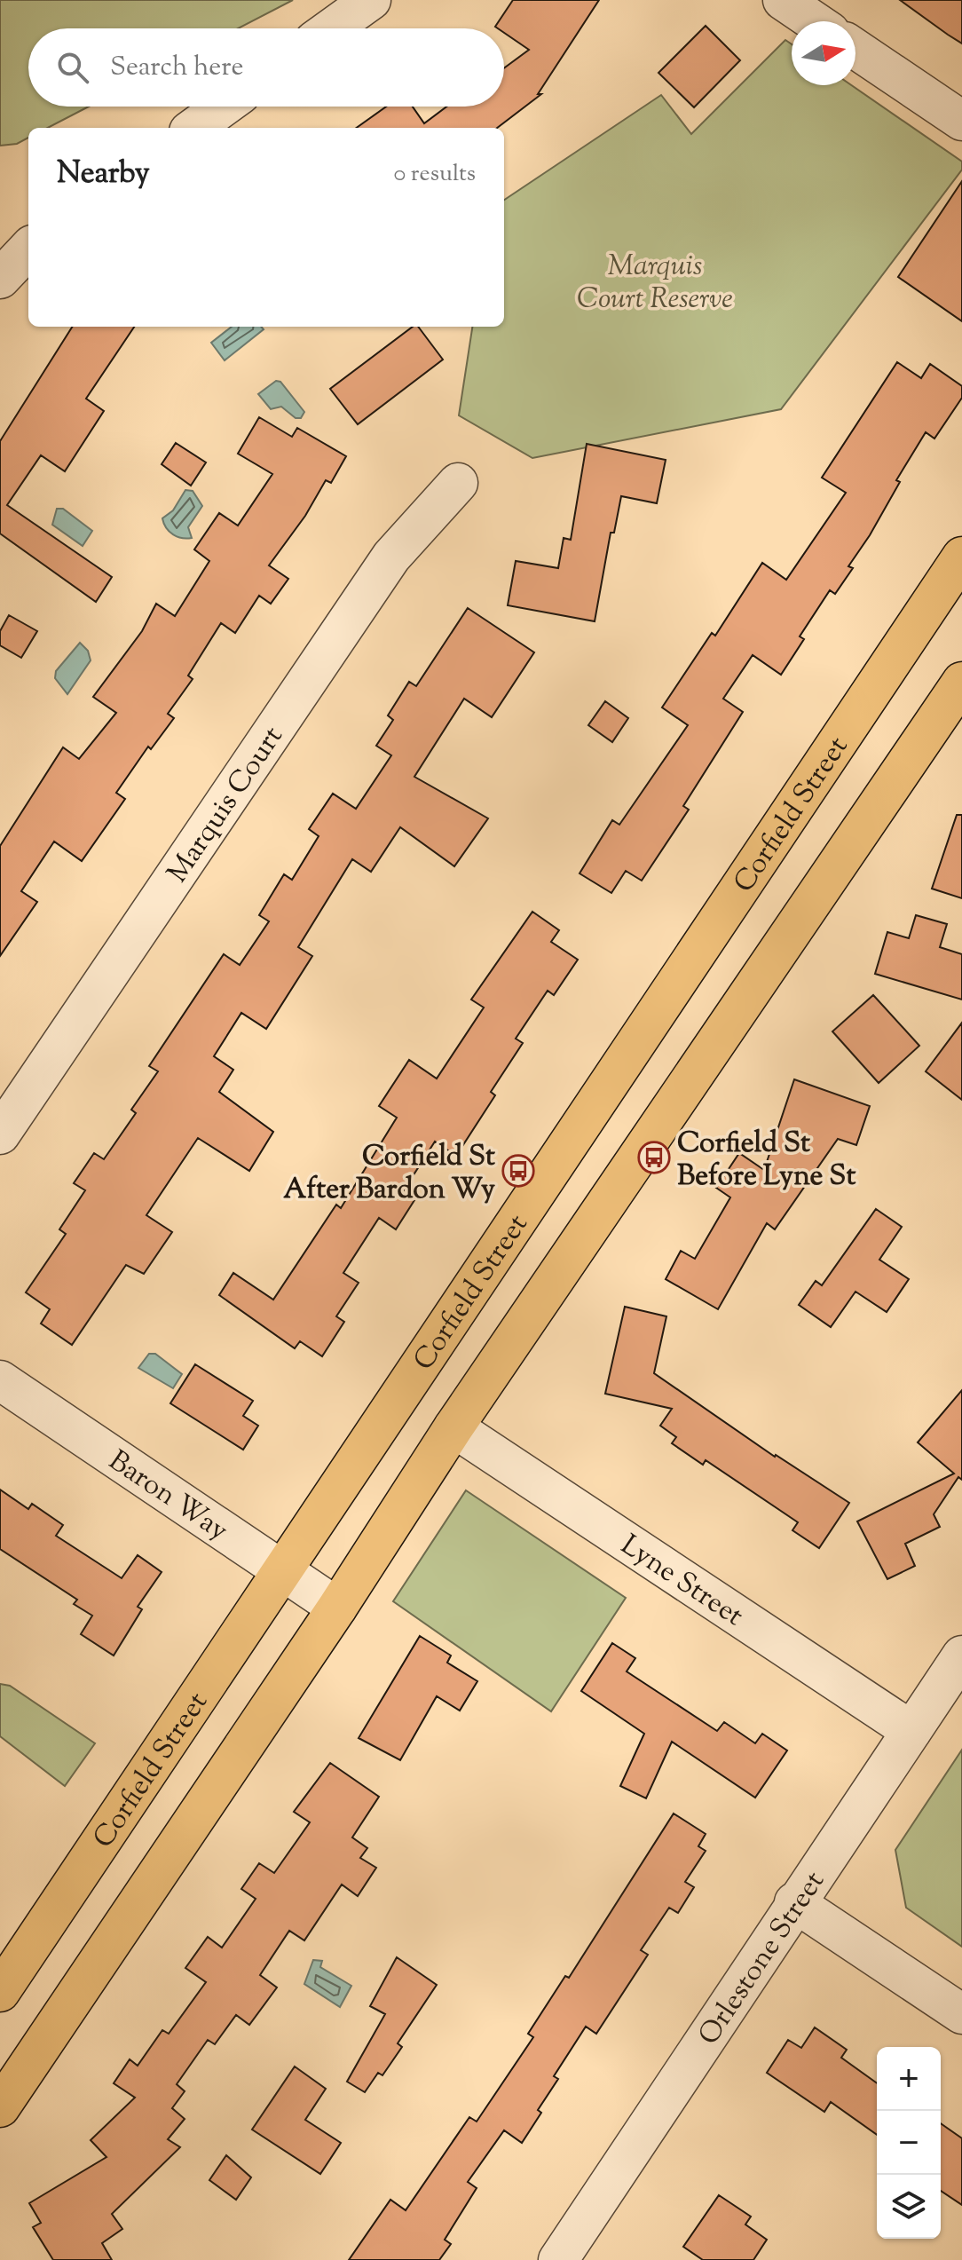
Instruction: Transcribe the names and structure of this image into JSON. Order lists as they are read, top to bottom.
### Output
{
  "streets": {
    "main road": ["Corfield Street"],
    "street": [
      "Marquis Court",
      "Baron Way",
      "Lyne Street",
      "Orlestone Street"
    ]
  },
  "crossings": [
    ["Corfield Street", "Baron Way"],
    ["Lyne Street", "Orlestone Street"]
  ],
  "parks": ["Marquis Court Reserve"],
  "places": {
    "bus stop": ["Corfield St Before Lyne St", "Corfield St After Bardon Wy"]
  },
  "north": "right",
  "page": {
    "search": "Search here",
    "heading": ["Nearby", "0 results"],
    "map_buttons": ["+", "−"]
  }
}
